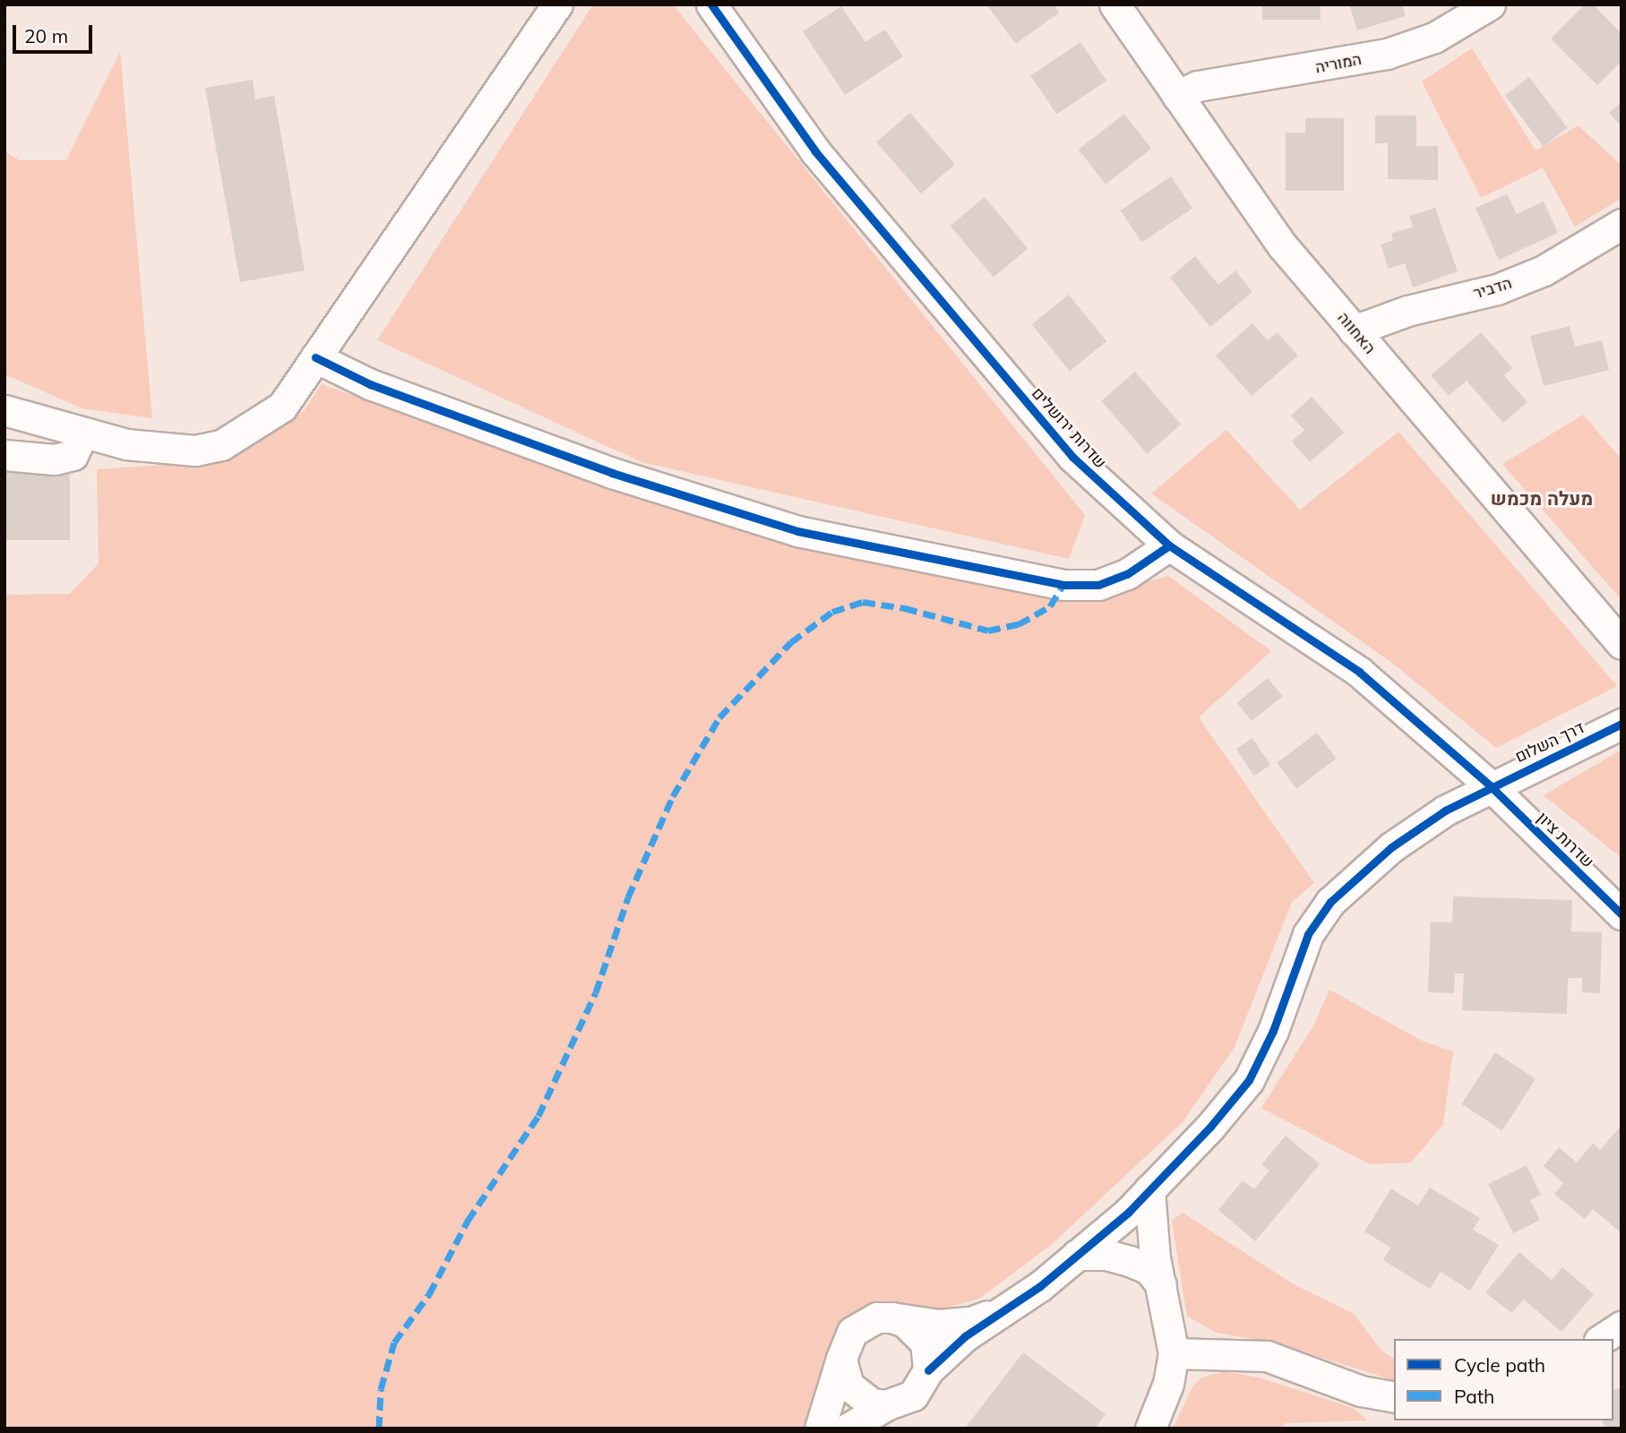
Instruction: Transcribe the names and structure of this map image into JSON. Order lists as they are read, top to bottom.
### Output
{
  "streets": {
    "street": [
      "המוריה",
      "הדביר",
      "האחווה",
      "שדרות ירושלים",
      "דרך השלום",
      "שדרות ציון"
    ]
  },
  "crossings": [
    ["המוריה", "האחווה"],
    ["הדביר", "האחווה"],
    ["שדרות ירושלים", "דרך השלום"],
    ["שדרות ירושלים", "שדרות ציון"],
    ["דרך השלום", "שדרות ציון"]
  ],
  "districts": ["מעלה מכמש"],
  "legend": ["Cycle path", "Path"],
  "scale_bar": "20 m"
}
